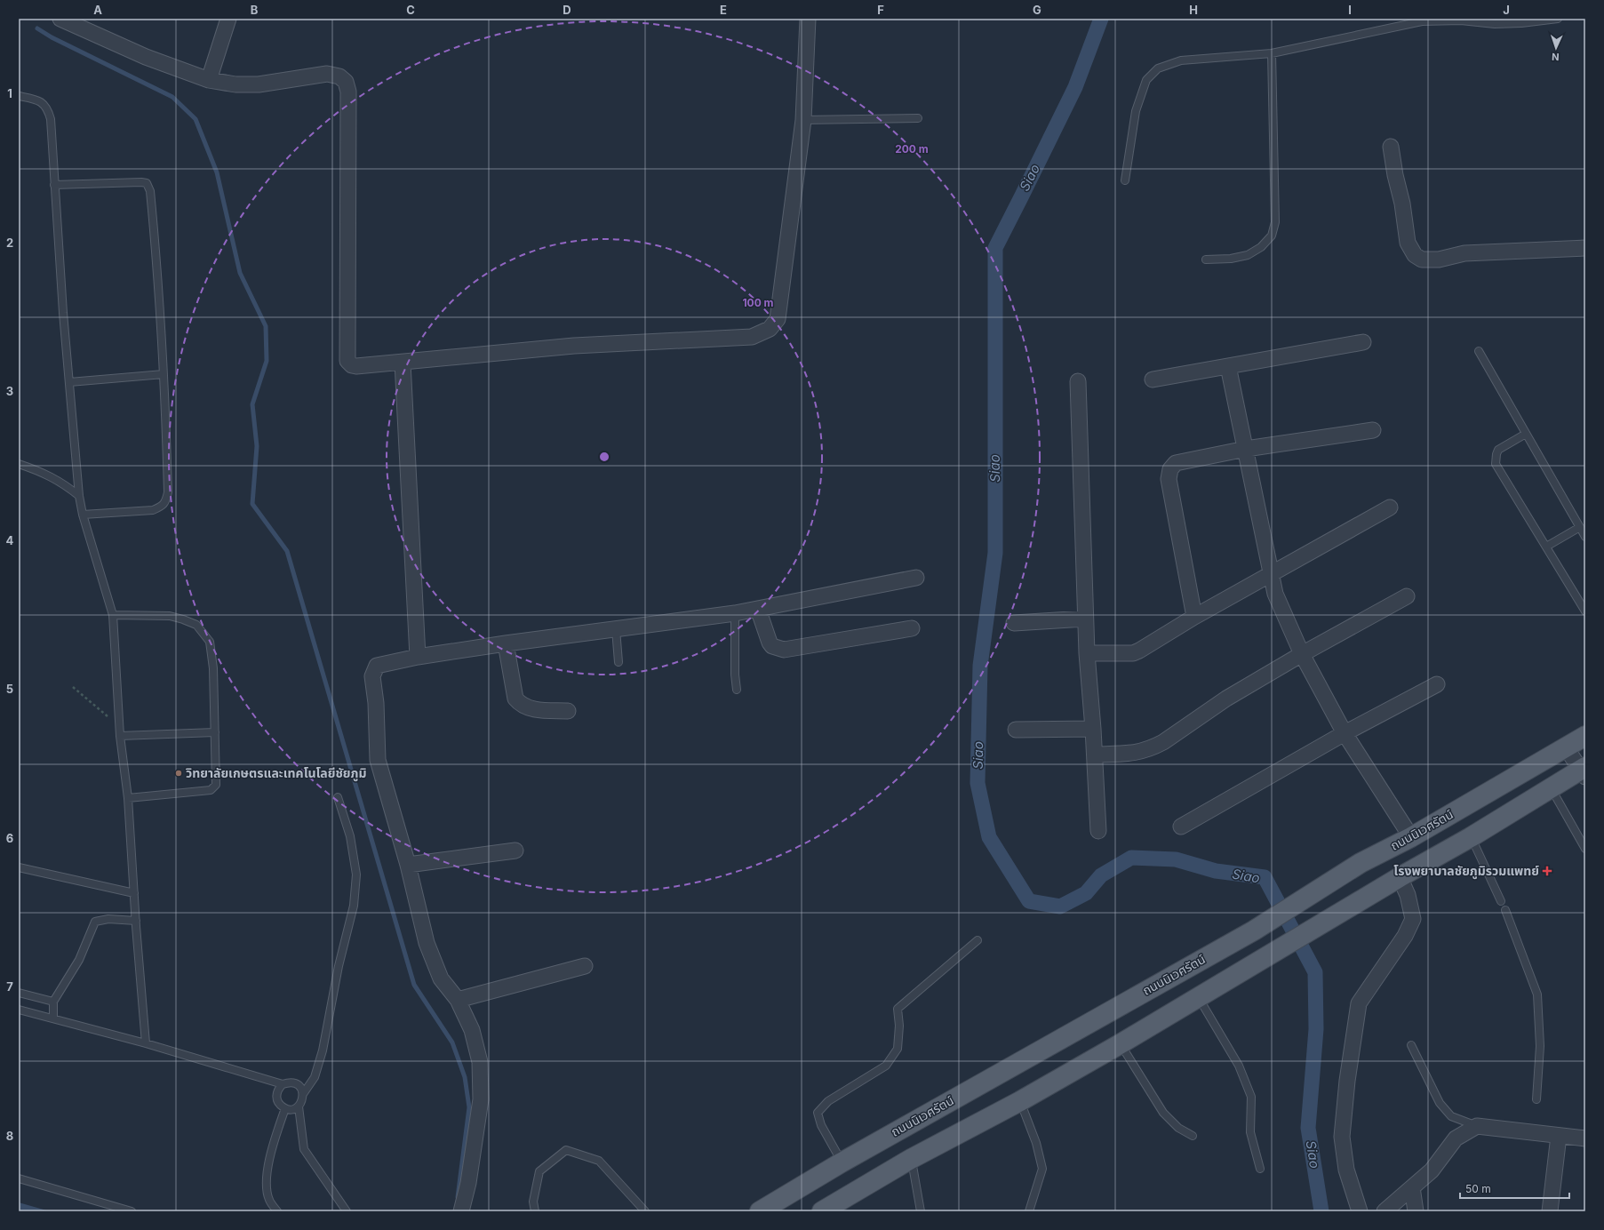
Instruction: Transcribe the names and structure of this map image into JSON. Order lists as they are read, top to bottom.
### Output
{
  "streets": {
    "main road": ["ถนนนิเวศรัตน์"]
  },
  "water": ["Siao"],
  "places": {
    "other": ["วิทยาลัยเกษตรและเทคโนโลยีชัยภูมิ"],
    "health": ["โรงพยาบาลชัยภูมิรวมแพทย์"]
  },
  "scale_bar": "50 m",
  "north": "bottom",
  "grid": {
    "columns": [
      "A",
      "B",
      "C",
      "D",
      "E",
      "F",
      "G",
      "H",
      "I",
      "J"
    ],
    "rows": [
      "1",
      "2",
      "3",
      "4",
      "5",
      "6",
      "7",
      "8"
    ]
  },
  "rings": ["200 m", "100 m"]
}
